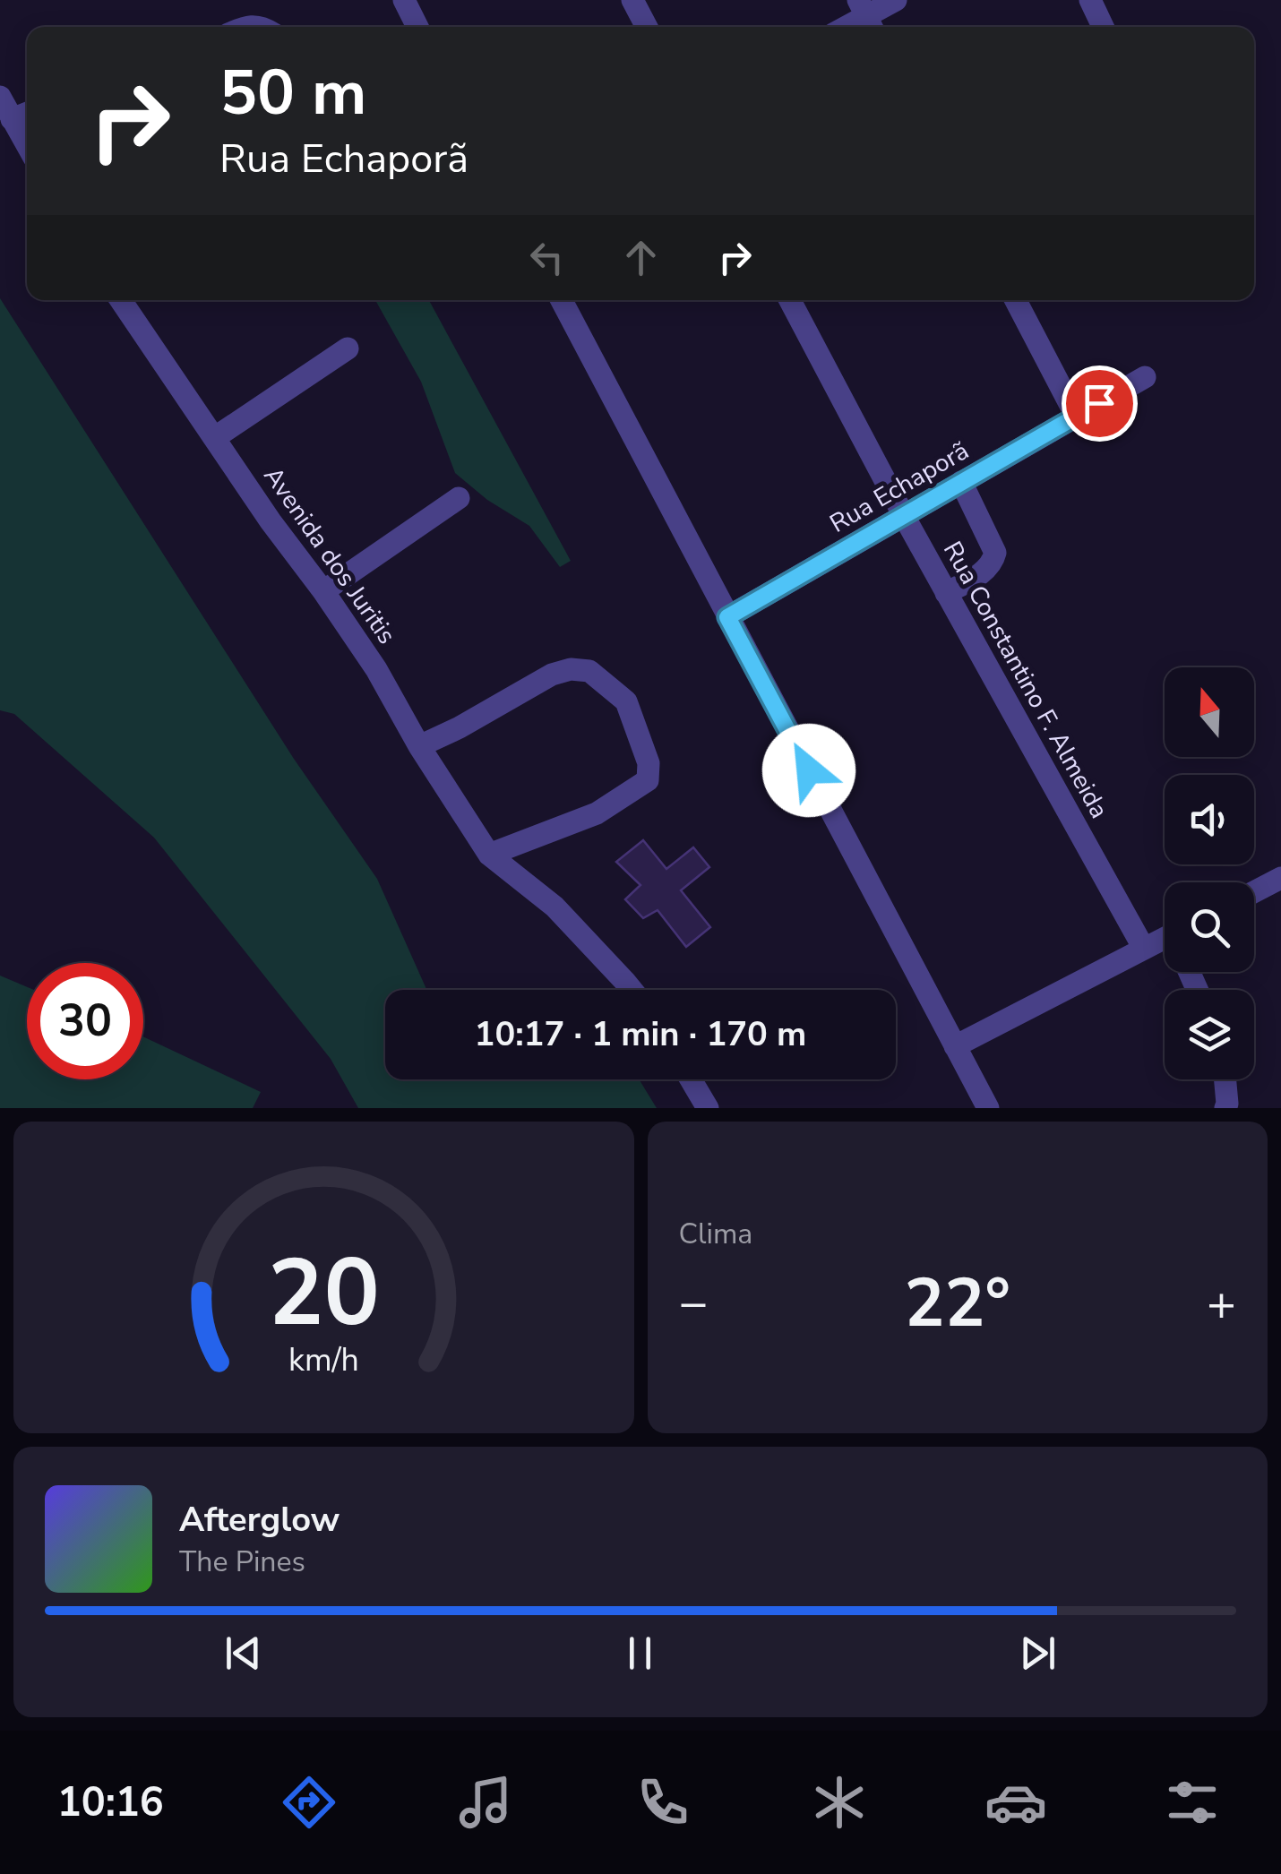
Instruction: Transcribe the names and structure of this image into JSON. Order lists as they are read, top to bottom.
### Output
{
  "streets": {
    "street": ["Rua Echaporã", "Avenida dos Juritis", "Rua Constantino F. Almeida"]
  },
  "crossings": [
    ["Rua Echaporã", "Rua Constantino F. Almeida"]
  ],
  "north": "top",
  "page": {
    "turn": ["50 m", "Rua Echaporã"],
    "limit": "30",
    "trip": "10:17 · 1 min · 170 m",
    "tile": "Clima",
    "heat": ["−", "22°", "+"],
    "song": ["Afterglow", "The Pines"],
    "tabs": "10:16",
    "gauge": ["20", "km/h"]
  }
}
